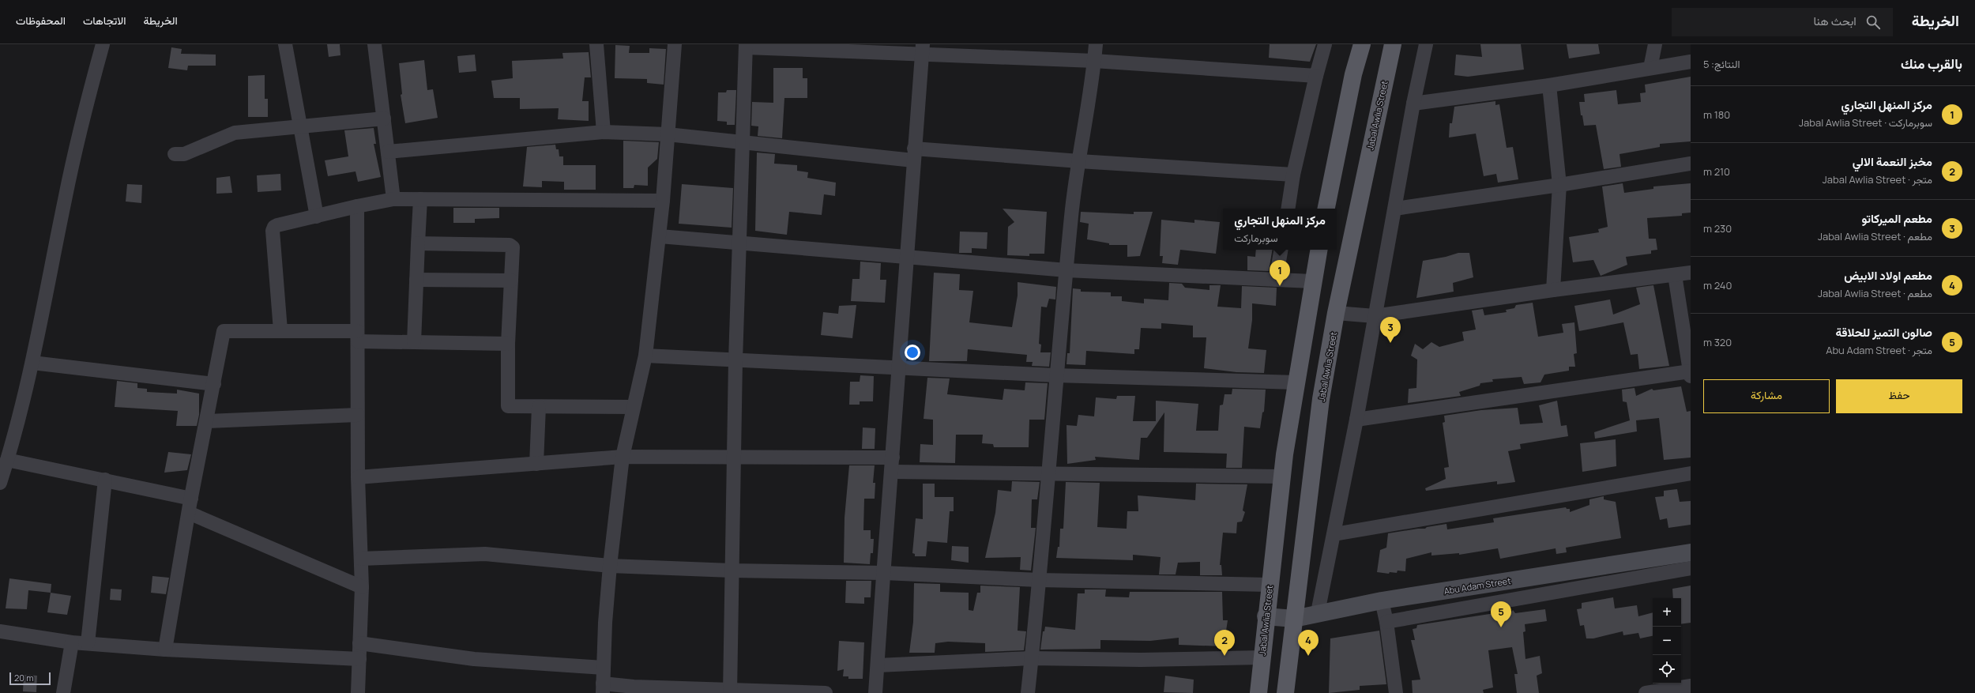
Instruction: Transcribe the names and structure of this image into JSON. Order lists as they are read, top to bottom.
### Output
{
  "streets": {
    "main road": ["Jabal Awlia Street"],
    "street": ["Abu Adam Street"]
  },
  "crossings": [
    ["Jabal Awlia Street", "Abu Adam Street"]
  ],
  "scale_bar": "20 m",
  "page": {
    "header": "الخريطة",
    "search": "ابحث هنا",
    "nav": ["الخريطة", "الاتجاهات", "المحفوظات"],
    "heading": ["بالقرب منك", "النتائج: 5"],
    "list": [
      {
        "mark": "1",
        "name": "مركز المنهل التجاري",
        "note": "سوبرماركت · Jabal Awlia Street",
        "value": "180 m"
      },
      {
        "mark": "2",
        "name": "مخبز النعمة الالي",
        "note": "متجر · Jabal Awlia Street",
        "value": "210 m"
      },
      {
        "mark": "3",
        "name": "مطعم الميركاتو",
        "note": "مطعم · Jabal Awlia Street",
        "value": "230 m"
      },
      {
        "mark": "4",
        "name": "مطعم اولاد الابيض",
        "note": "مطعم · Jabal Awlia Street",
        "value": "240 m"
      },
      {
        "mark": "5",
        "name": "صالون التميز للحلاقة",
        "note": "متجر · Abu Adam Street",
        "value": "320 m"
      }
    ],
    "popup": ["مركز المنهل التجاري", "سوبرماركت"],
    "pins": [
      "1",
      "3",
      "5",
      "2",
      "4"
    ],
    "buttons": ["حفظ", "مشاركة"],
    "map_buttons": ["+", "−"],
    "scale": "20 m"
  }
}
